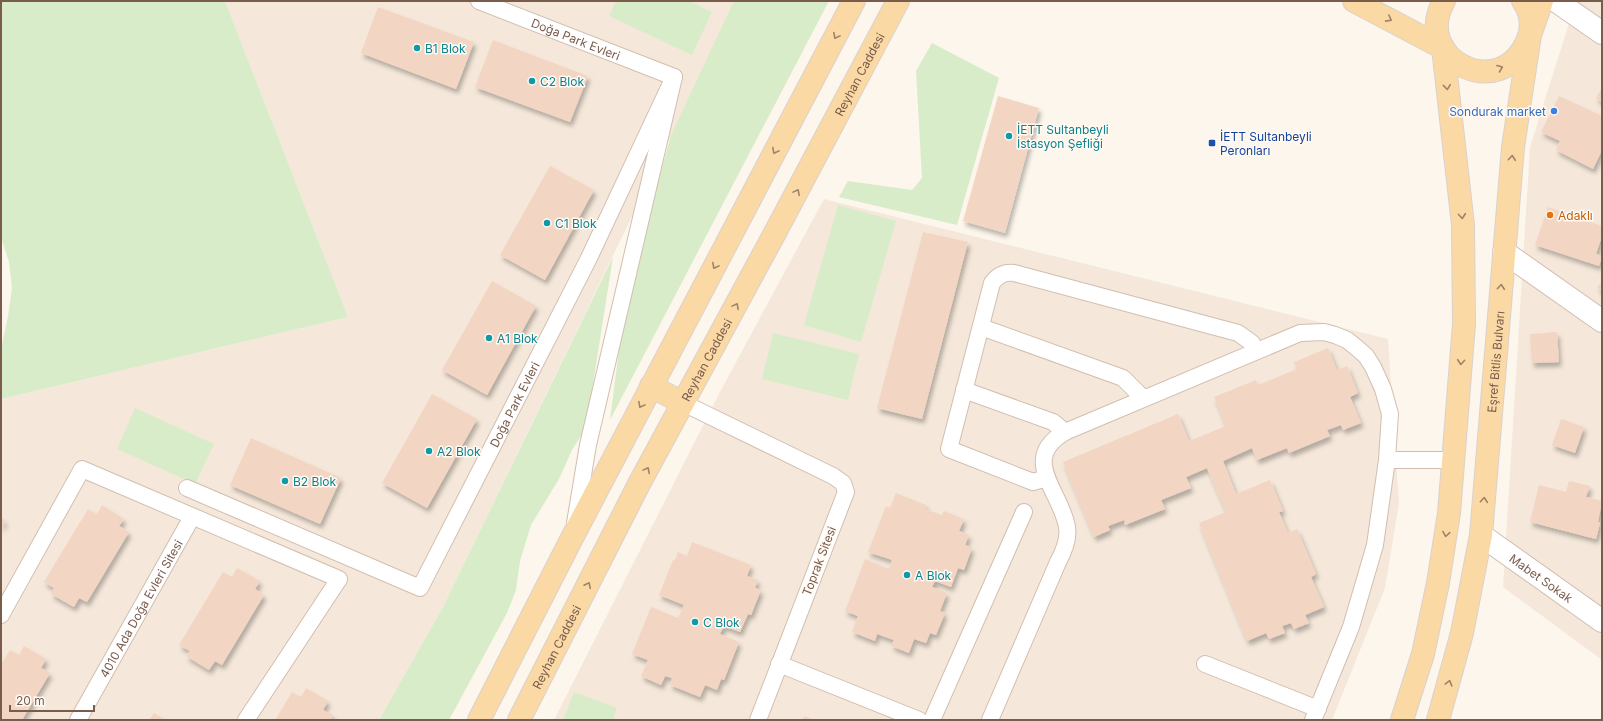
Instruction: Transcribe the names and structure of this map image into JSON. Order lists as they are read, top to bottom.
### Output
{
  "streets": {
    "main road": ["Reyhan Caddesi", "Eşref Bitlis Bulvarı"],
    "street": ["Mabet Sokak"],
    "lane": ["Doğa Park Evleri", "Toprak Sitesi", "4010 Ada Doğa Evleri Sitesi"]
  },
  "crossings": [
    ["Reyhan Caddesi", "Toprak Sitesi"],
    ["Eşref Bitlis Bulvarı", "Mabet Sokak"]
  ],
  "places": {
    "other": [
      "B1 Blok",
      "C2 Blok",
      "Sondurak market",
      "İETT Sultanbeyli İstasyon Şefliği",
      "Adaklı",
      "C1 Blok",
      "A1 Blok",
      "A2 Blok",
      "B2 Blok",
      "A Blok",
      "C Blok"
    ],
    "transit": ["İETT Sultanbeyli Peronları"]
  },
  "scale_bar": "20 m"
}
